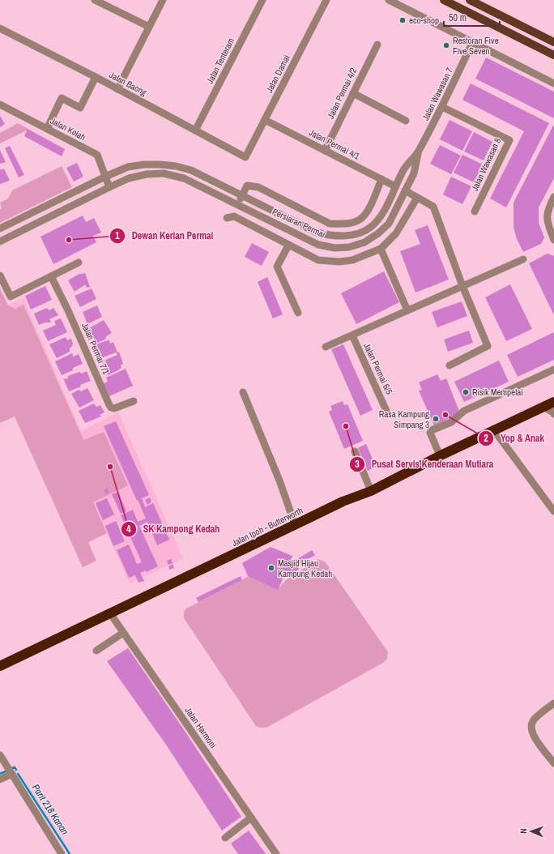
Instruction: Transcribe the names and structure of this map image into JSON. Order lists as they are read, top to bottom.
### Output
{
  "streets": {
    "highway": ["Jalan Ipoh - Butterworth"],
    "street": [
      "Jalan Tenteram",
      "Jalan Damai",
      "Jalan Baong",
      "Jalan Permai 4/2",
      "Jalan Wawasan 7",
      "Jalan Kelah",
      "Jalan Permai 4/1",
      "Jalan Wawasan 8",
      "Persiaran Permai",
      "Jalan Permai 7/1",
      "Jalan Permai 6/5",
      "Jalan Harmoni"
    ]
  },
  "crossings": [
    ["Jalan Tenteram", "Jalan Baong"],
    ["Jalan Damai", "Jalan Baong"],
    ["Jalan Damai", "Jalan Permai 4/1"],
    ["Jalan Permai 4/2", "Jalan Permai 4/1"],
    ["Jalan Wawasan 7", "Jalan Wawasan 8"],
    ["Jalan Wawasan 7", "Persiaran Permai"],
    ["Jalan Kelah", "Persiaran Permai"],
    ["Jalan Permai 4/1", "Persiaran Permai"],
    ["Jalan Ipoh - Butterworth", "Jalan Harmoni"]
  ],
  "water": ["Parit 218 Kanan"],
  "places": [
    "eco-shop",
    "Restoran Five Five Seven",
    "Dewan Kerian Permai",
    "Risik Mempelai",
    "Yop & Anak",
    "Rasa Kampung Simpang 3",
    "Pusat Servis Kenderaan Mutiara",
    "SK Kampong Kedah",
    "Masjid Hijau Kampung Kedah"
  ],
  "scale_bar": "50 m",
  "north": "left"
}
